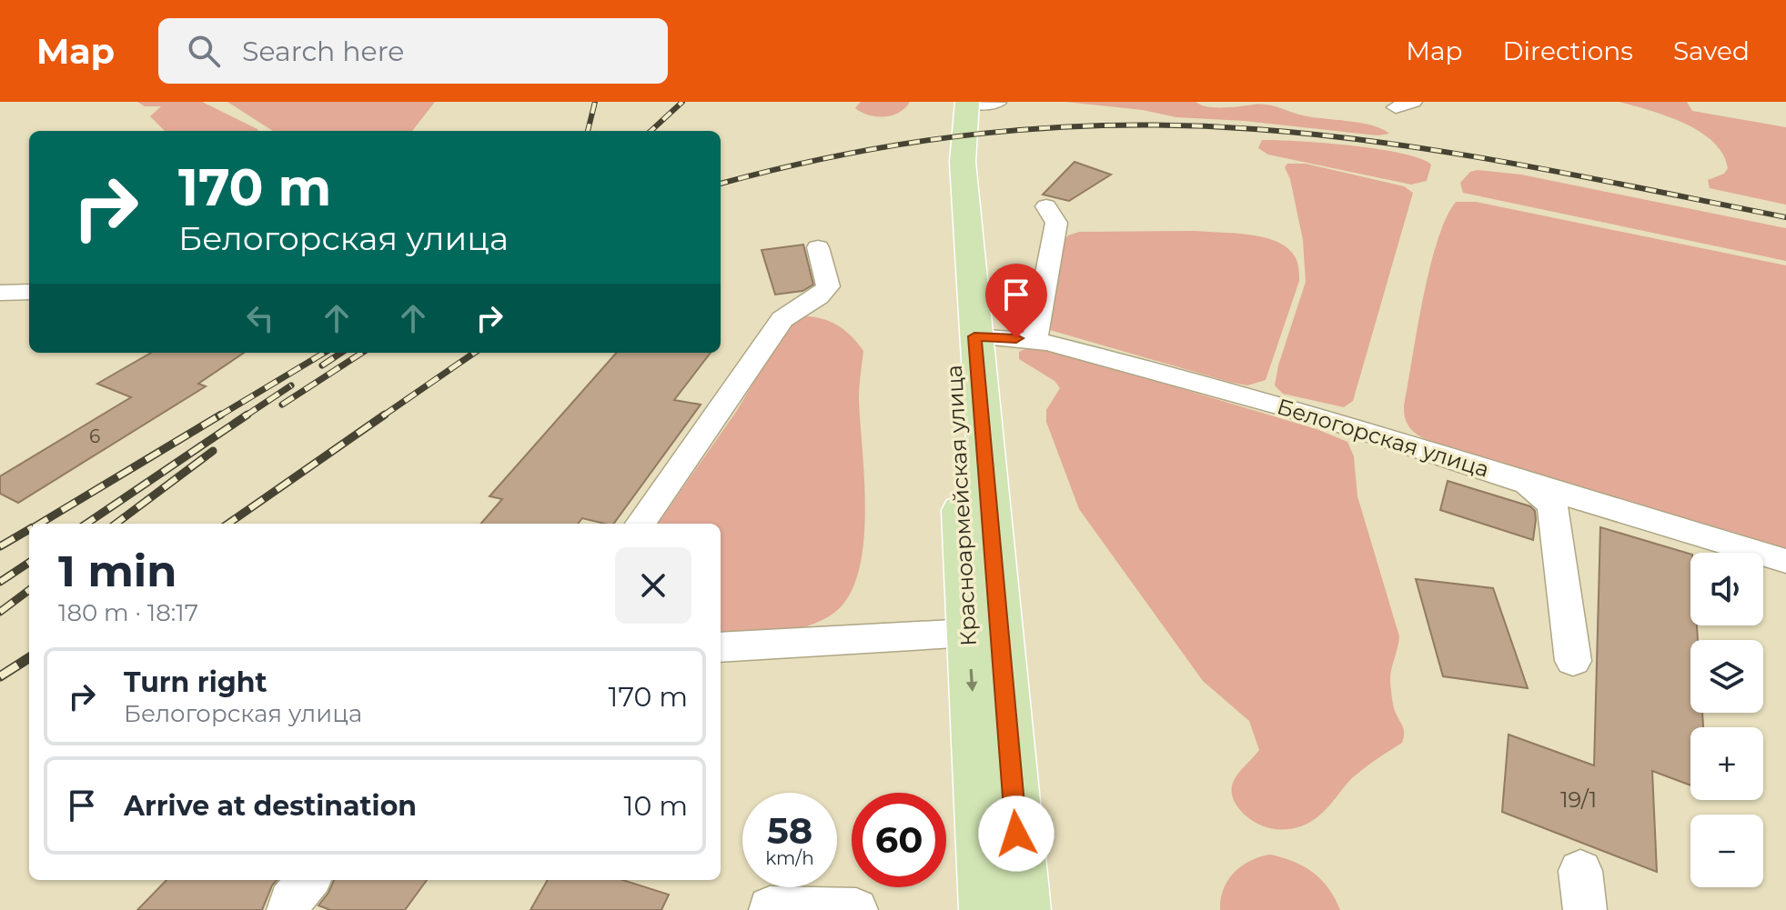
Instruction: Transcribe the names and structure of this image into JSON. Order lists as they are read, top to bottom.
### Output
{
  "streets": {
    "main road": ["Красноармейская улица"],
    "street": ["Белогорская улица"]
  },
  "crossings": [
    ["Белогорская улица", "Красноармейская улица"]
  ],
  "house_numbers": ["6", "19/1"],
  "page": {
    "header": "Map",
    "search": "Search here",
    "nav": ["Map", "Directions", "Saved"],
    "turn": ["170 m", "Белогорская улица"],
    "heading": ["1 min", "180 m · 18:17"],
    "map_buttons": ["+", "−"],
    "list": [
      {
        "name": "Turn right",
        "note": "Белогорская улица",
        "value": "170 m"
      },
      {
        "name": "Arrive at destination",
        "value": "10 m"
      }
    ],
    "speed": "58 km/h",
    "limit": "60"
  }
}
